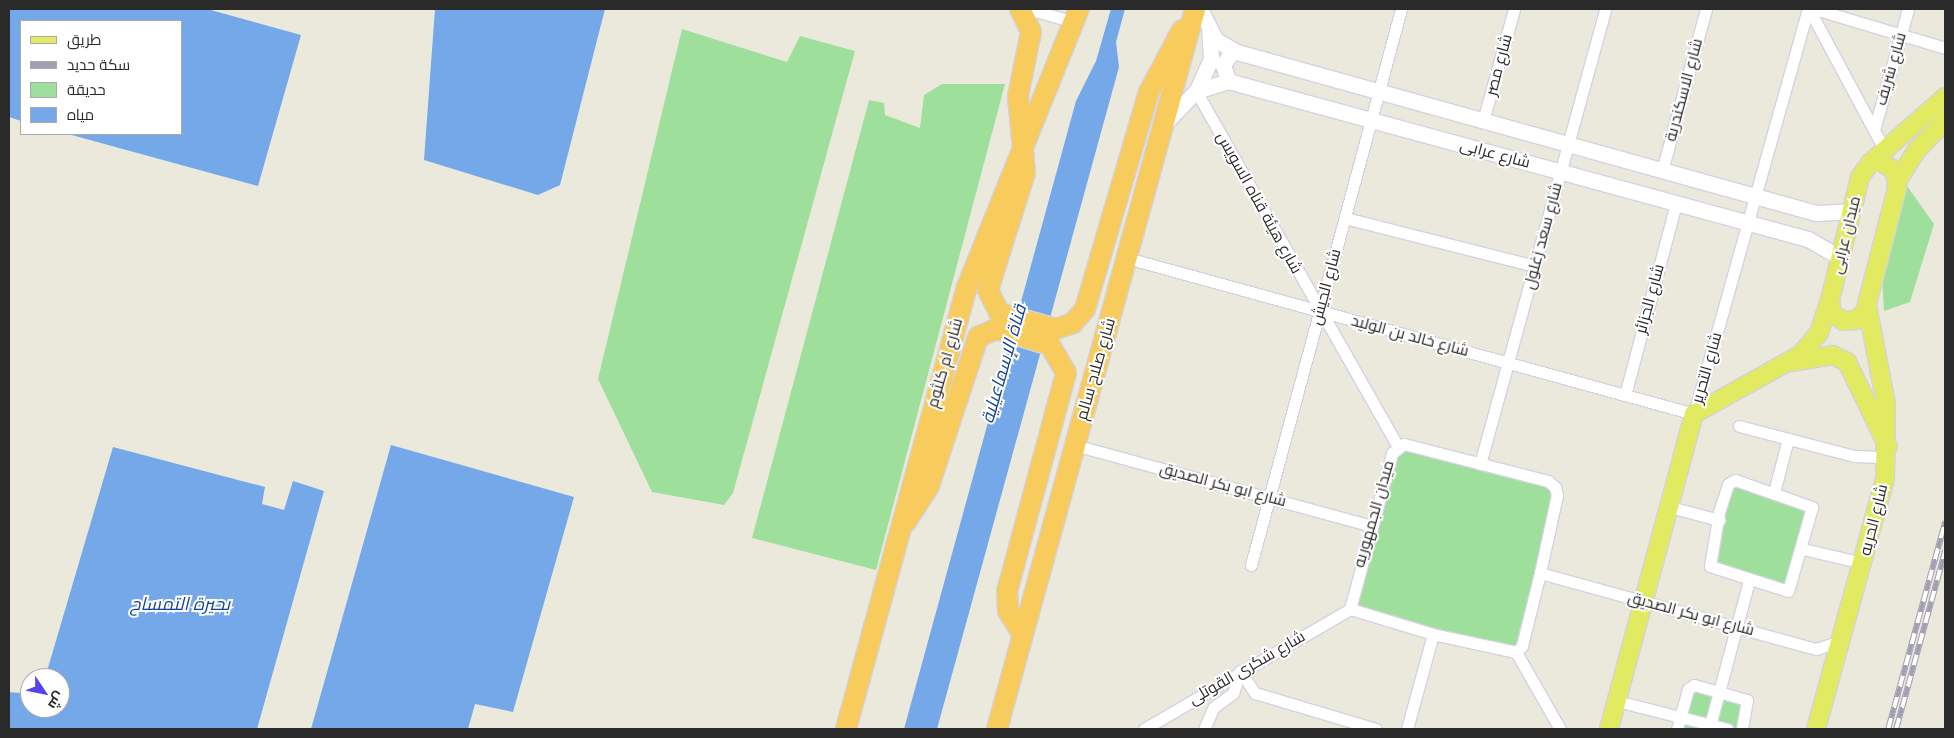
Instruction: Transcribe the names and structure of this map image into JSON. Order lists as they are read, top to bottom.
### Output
{
  "streets": {
    "highway": ["شارع ام كلثوم", "شارع صلاح سالم"],
    "main road": ["ميدان عرابى", "شارع التحرير", "شارع الحريه"],
    "street": [
      "شارع مصر",
      "شارع شريف",
      "شارع الاسكندرية",
      "شارع عرابى",
      "شارع هيئة قناه السويس",
      "شارع سعد زغلول",
      "شارع الجيش",
      "شارع الجزائر",
      "شارع خالد بن الوليد",
      "شارع ابو بكر الصديق",
      "ميدان الجمهوريه",
      "شارع شكرى القوتلى"
    ]
  },
  "crossings": [
    ["شارع مصر", "شارع عرابى"],
    ["شارع الاسكندرية", "شارع عرابى"],
    ["شارع عرابى", "ميدان عرابى"],
    ["شارع عرابى", "شارع سعد زغلول"],
    ["شارع عرابى", "شارع الجيش"],
    ["شارع عرابى", "شارع الجزائر"],
    ["شارع عرابى", "شارع التحرير"],
    ["شارع عرابى", "شارع صلاح سالم"],
    ["شارع هيئة قناه السويس", "شارع الجيش"],
    ["شارع هيئة قناه السويس", "شارع خالد بن الوليد"],
    ["شارع هيئة قناه السويس", "ميدان الجمهوريه"],
    ["شارع سعد زغلول", "شارع خالد بن الوليد"],
    ["شارع سعد زغلول", "ميدان الجمهوريه"],
    ["شارع الجيش", "شارع خالد بن الوليد"],
    ["شارع الجيش", "شارع ابو بكر الصديق"],
    ["شارع الجزائر", "شارع خالد بن الوليد"],
    ["شارع خالد بن الوليد", "شارع التحرير"],
    ["شارع خالد بن الوليد", "شارع صلاح سالم"],
    ["شارع التحرير", "شارع ابو بكر الصديق"],
    ["شارع صلاح سالم", "شارع ابو بكر الصديق"],
    ["شارع ابو بكر الصديق", "ميدان الجمهوريه"],
    ["شارع ابو بكر الصديق", "شارع الحريه"],
    ["ميدان الجمهوريه", "شارع شكرى القوتلى"]
  ],
  "water": ["قناة الإسماعيلية", "بحيرة التمساح"],
  "legend": [
    "طريق",
    "سكة حديد",
    "حديقة",
    "مياه"
  ],
  "north": "bottom right"
}
